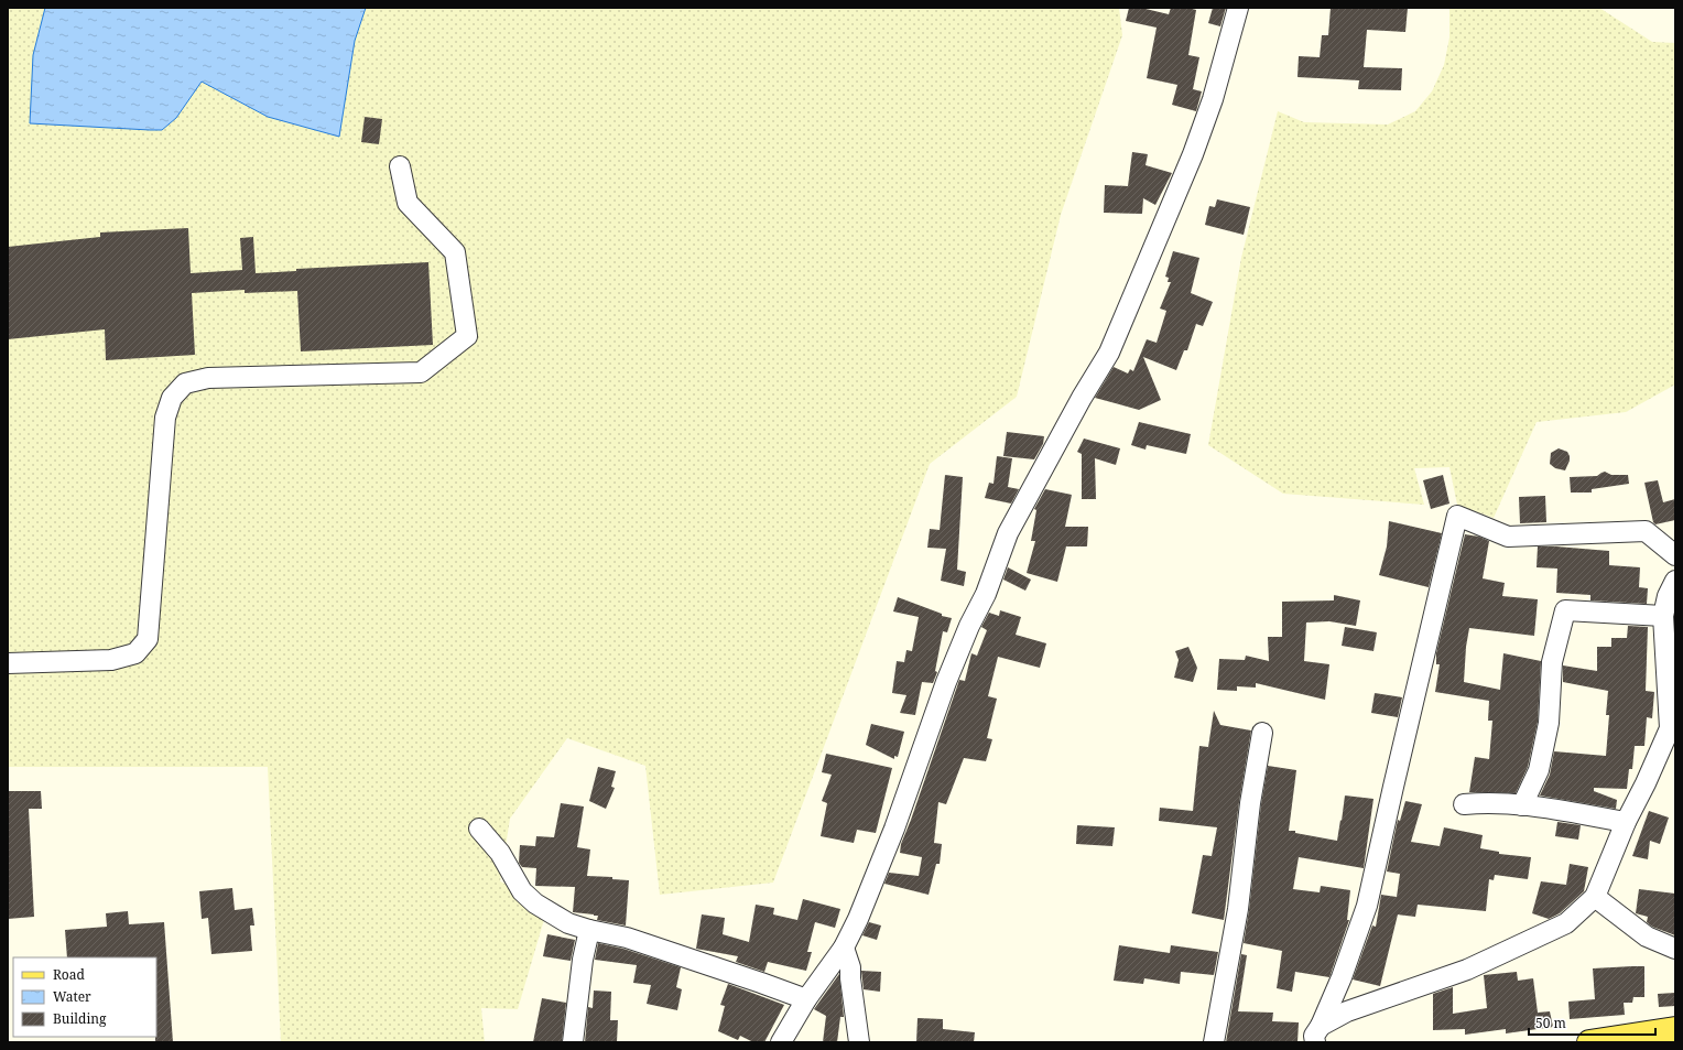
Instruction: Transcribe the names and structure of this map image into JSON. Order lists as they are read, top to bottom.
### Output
{
  "legend": ["Road", "Water", "Building"],
  "scale_bar": "50 m"
}
